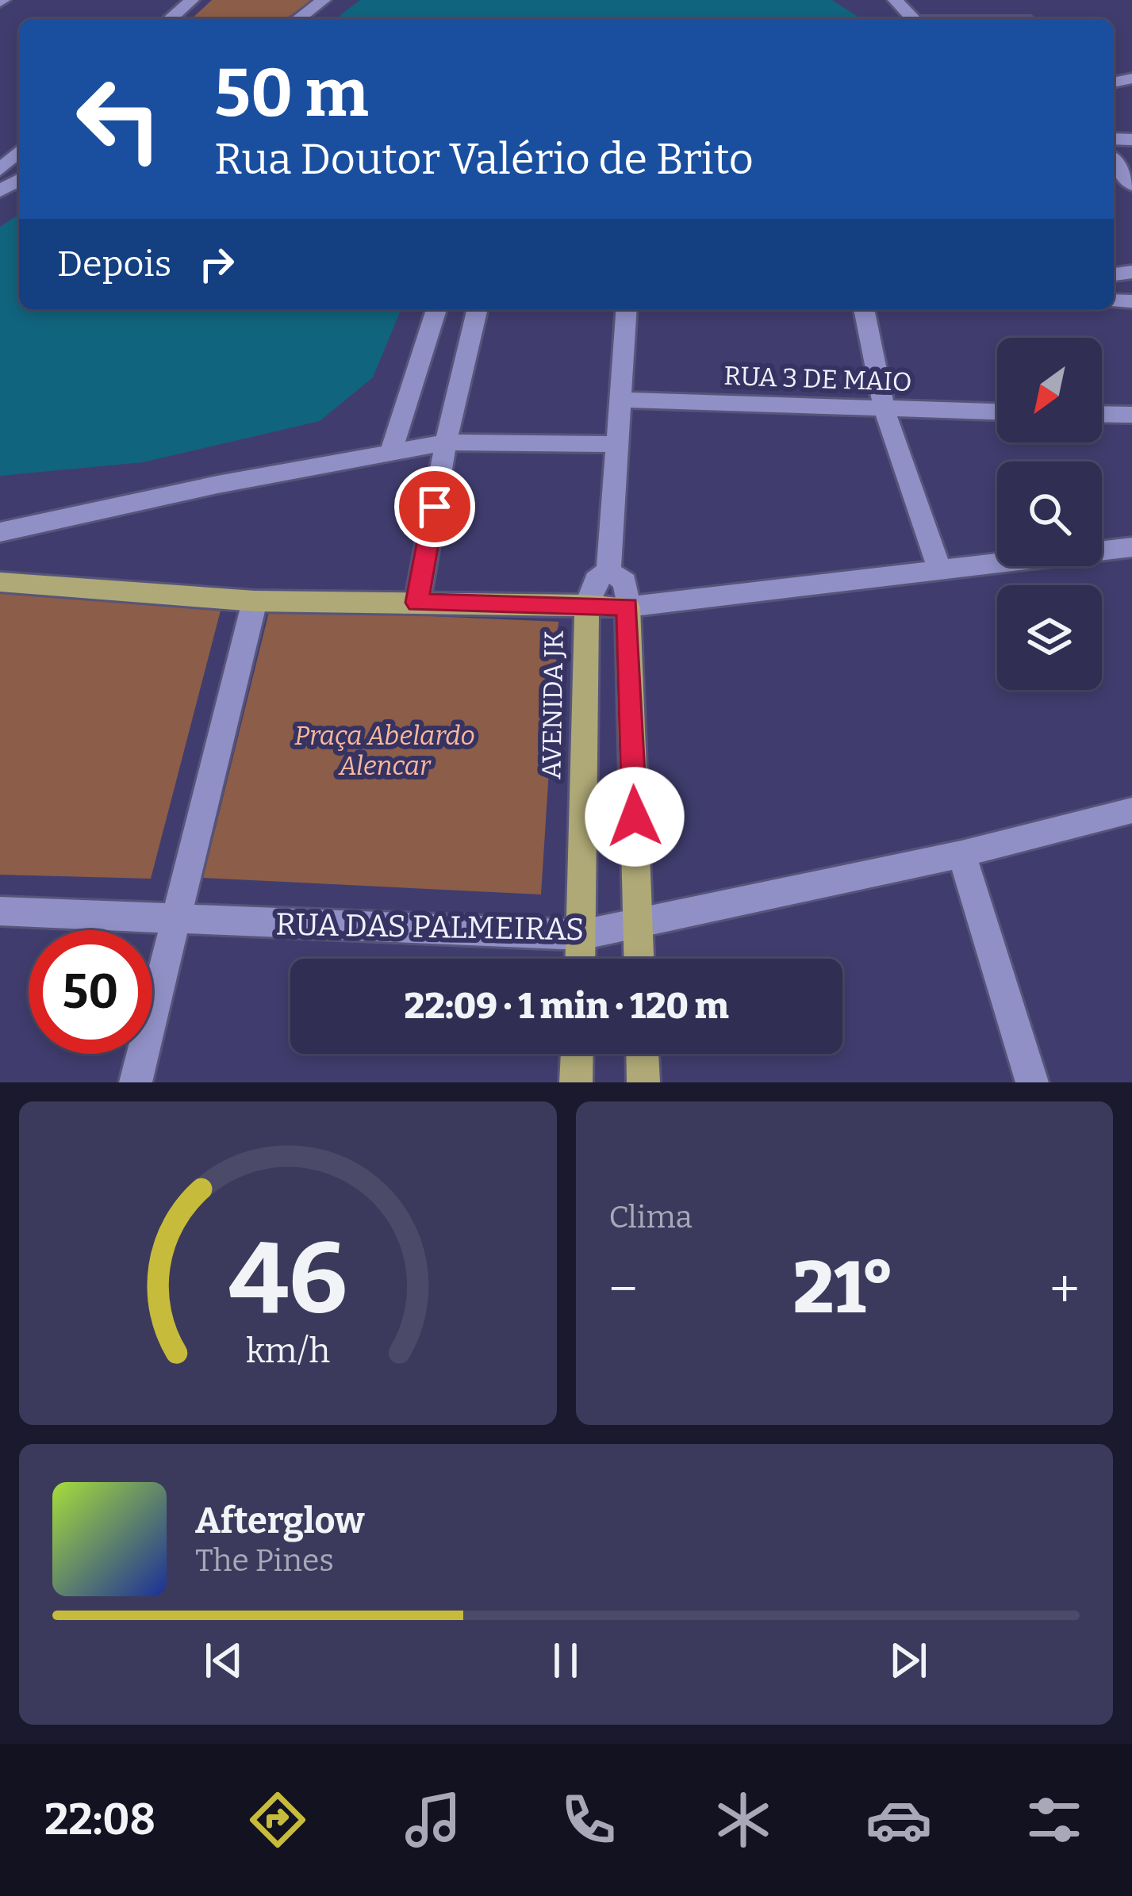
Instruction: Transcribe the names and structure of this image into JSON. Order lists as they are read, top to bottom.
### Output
{
  "streets": {
    "main road": ["AVENIDA JK"],
    "street": ["RUA 3 DE MAIO", "RUA DAS PALMEIRAS"]
  },
  "crossings": [
    ["AVENIDA JK", "RUA DAS PALMEIRAS"]
  ],
  "parks": ["Praça Abelardo Alencar"],
  "north": "bottom left",
  "page": {
    "turn": ["50 m", "Rua Doutor Valério de Brito"],
    "then": "Depois",
    "limit": "50",
    "trip": "22:09 · 1 min · 120 m",
    "tile": "Clima",
    "heat": ["−", "21°", "+"],
    "song": ["Afterglow", "The Pines"],
    "tabs": "22:08",
    "gauge": ["46", "km/h"]
  }
}
